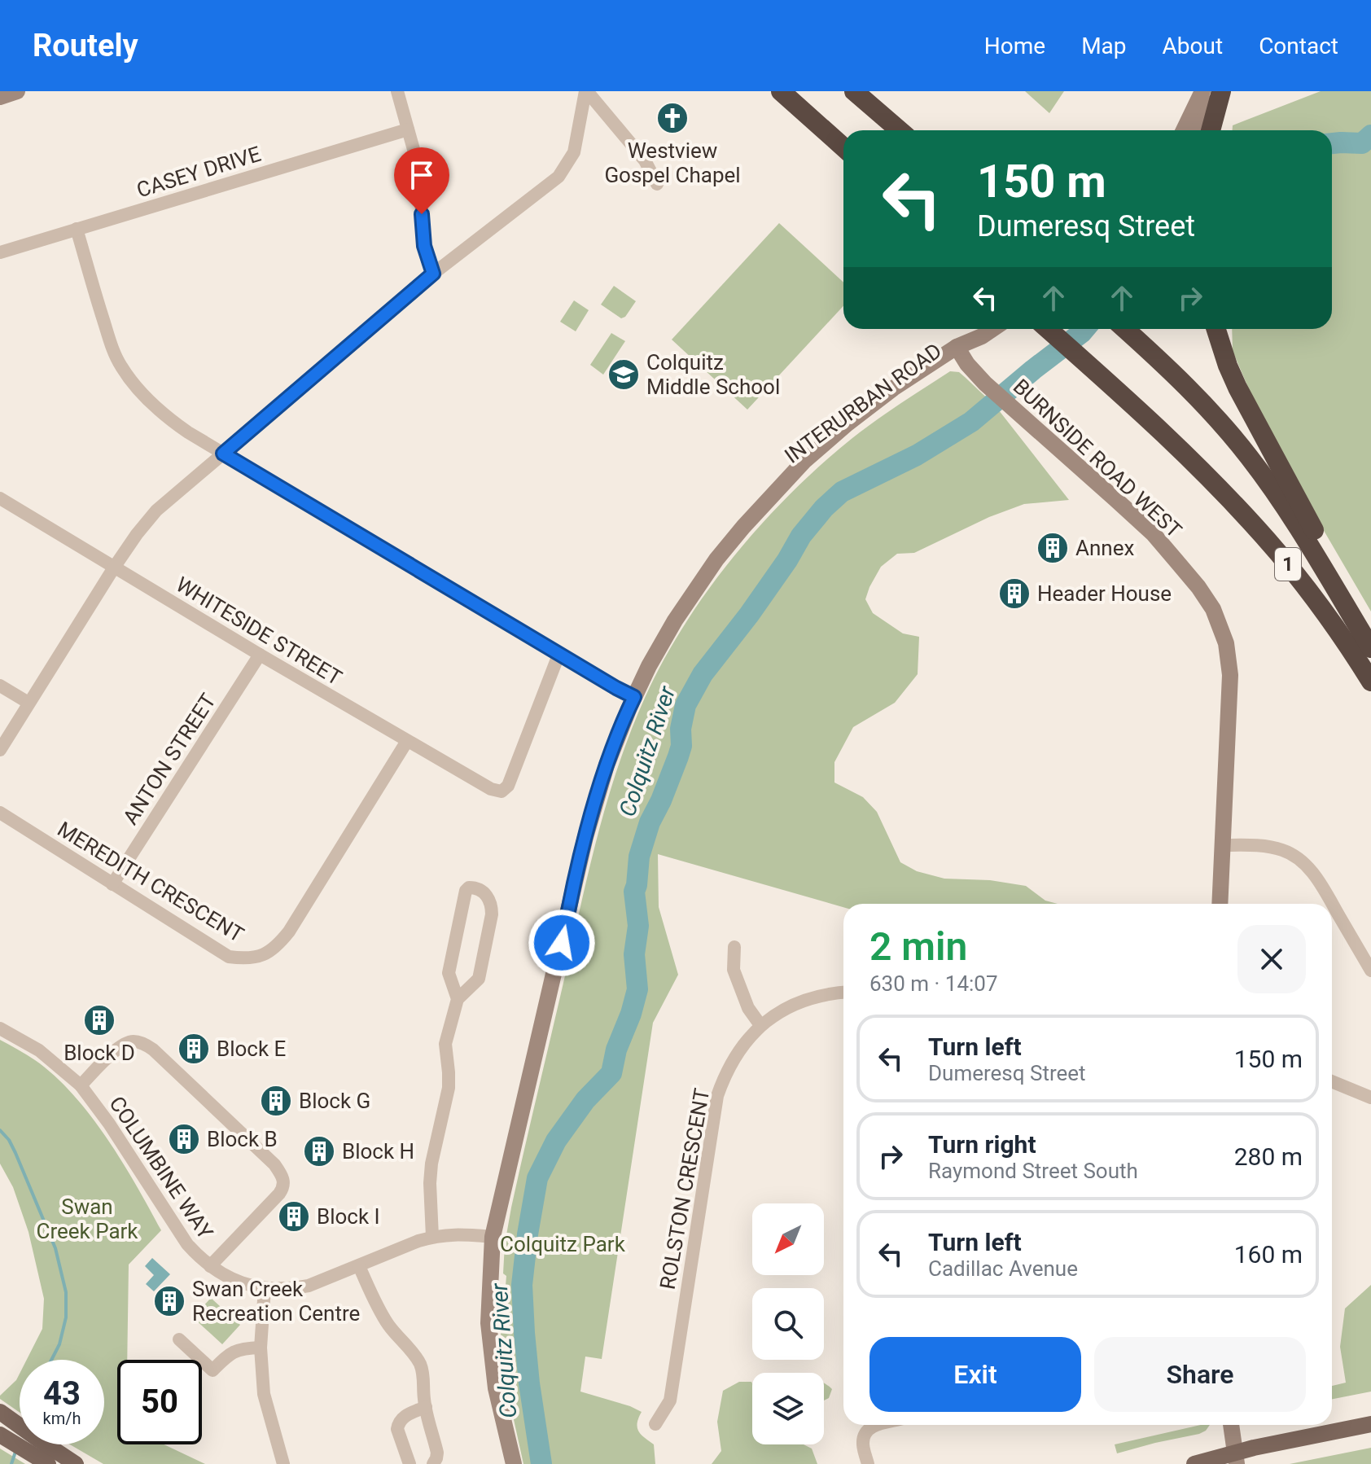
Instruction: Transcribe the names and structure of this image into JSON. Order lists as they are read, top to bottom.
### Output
{
  "streets": {
    "highway": ["1"],
    "main road": ["INTERURBAN ROAD", "BURNSIDE ROAD WEST"],
    "street": [
      "CASEY DRIVE",
      "WHITESIDE STREET",
      "ANTON STREET",
      "MEREDITH CRESCENT",
      "COLUMBINE WAY",
      "ROLSTON CRESCENT"
    ]
  },
  "crossings": [
    ["INTERURBAN ROAD", "BURNSIDE ROAD WEST"],
    ["WHITESIDE STREET", "ANTON STREET"],
    ["WHITESIDE STREET", "MEREDITH CRESCENT"],
    ["ANTON STREET", "MEREDITH CRESCENT"]
  ],
  "water": ["Colquitz River"],
  "parks": ["Swan Creek Park", "Colquitz Park"],
  "places": {
    "church": ["Westview Gospel Chapel"],
    "school or university": ["Colquitz Middle School"],
    "building": [
      "Annex",
      "Header House",
      "Block D",
      "Block E",
      "Block G",
      "Block B",
      "Block H",
      "Block I",
      "Swan Creek Recreation Centre"
    ]
  },
  "north": "bottom left",
  "page": {
    "header": "Routely",
    "nav": [
      "Home",
      "Map",
      "About",
      "Contact"
    ],
    "turn": ["150 m", "Dumeresq Street"],
    "heading": ["2 min", "630 m · 14:07"],
    "list": [
      {
        "name": "Turn left",
        "note": "Dumeresq Street",
        "value": "150 m"
      },
      {
        "name": "Turn right",
        "note": "Raymond Street South",
        "value": "280 m"
      },
      {
        "name": "Turn left",
        "note": "Cadillac Avenue",
        "value": "160 m"
      }
    ],
    "buttons": ["Exit", "Share"],
    "speed": "43 km/h",
    "limit": "50"
  }
}
